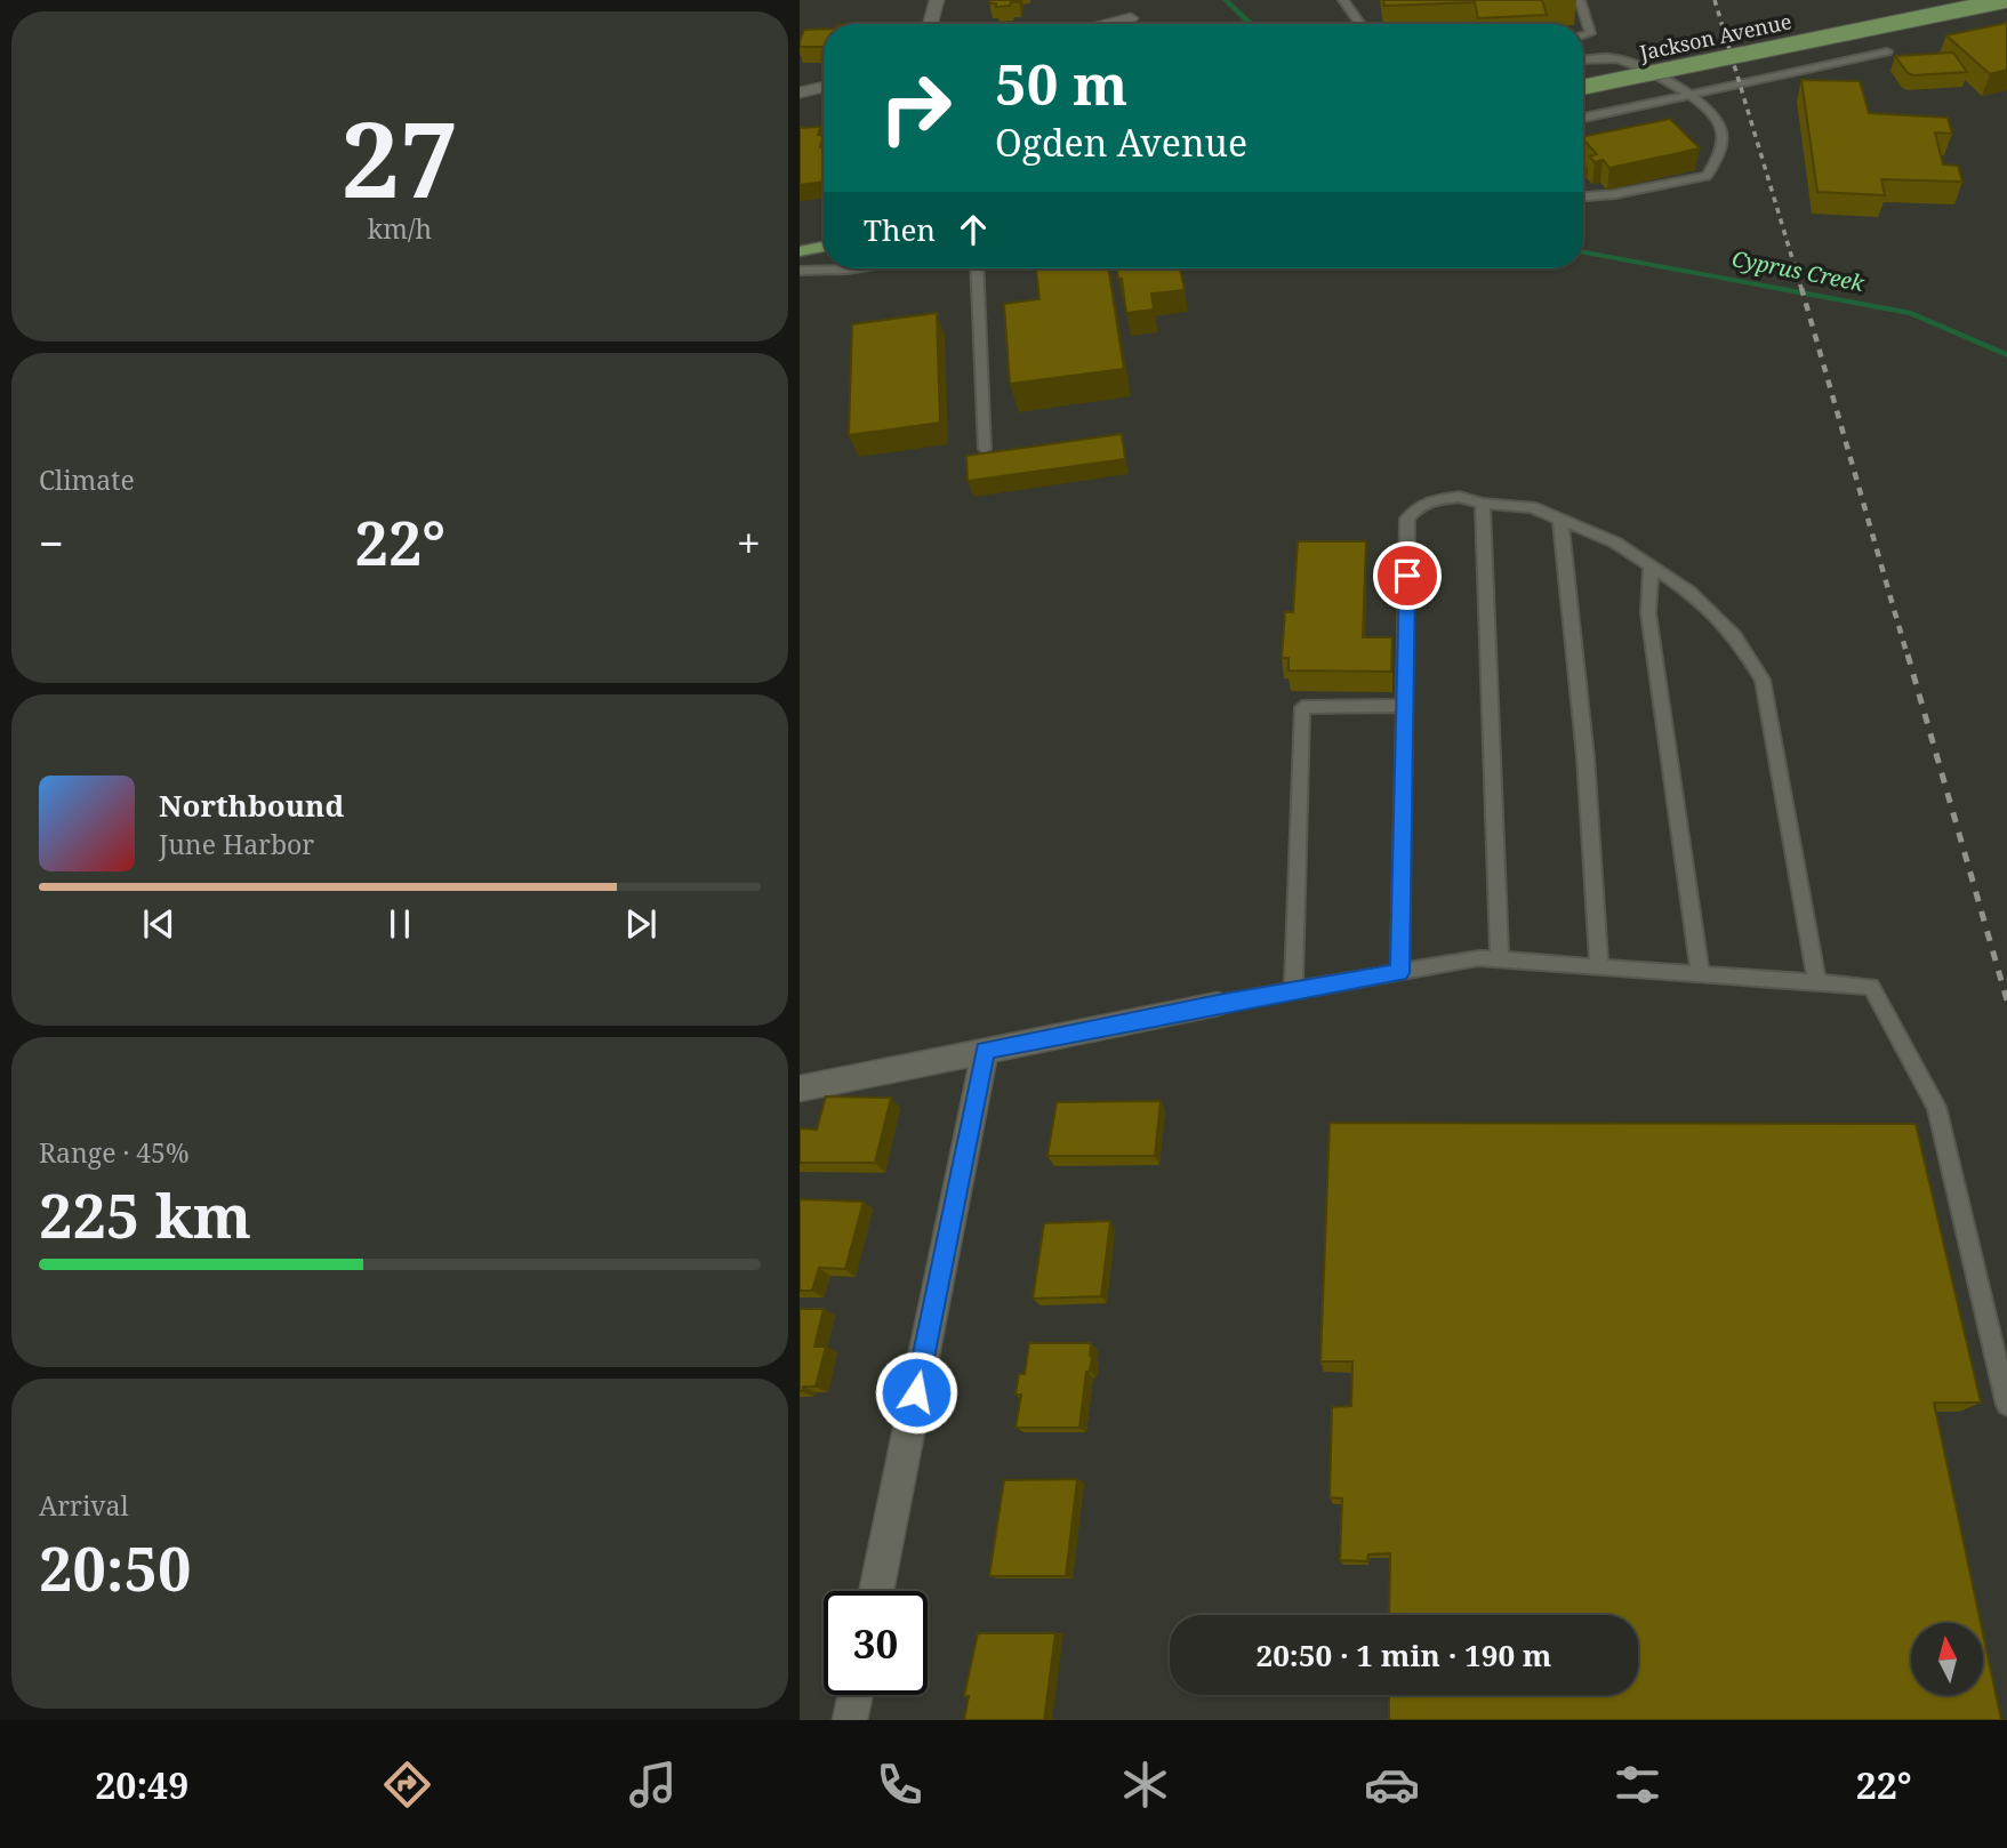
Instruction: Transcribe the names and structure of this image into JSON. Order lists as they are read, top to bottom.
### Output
{
  "streets": {
    "main road": ["Jackson Avenue"]
  },
  "water": ["Cyprus Creek"],
  "north": "top",
  "page": {
    "tile": [
      ["27", "km/h"],
      "Climate",
      ["Range · 45%", "225 km"],
      ["Arrival", "20:50"]
    ],
    "turn": ["50 m", "Ogden Avenue"],
    "then": "Then",
    "heat": ["−", "22°", "+"],
    "song": ["Northbound", "June Harbor"],
    "limit": "30",
    "trip": "20:50 · 1 min · 190 m",
    "tabs": ["20:49", "22°"]
  }
}
